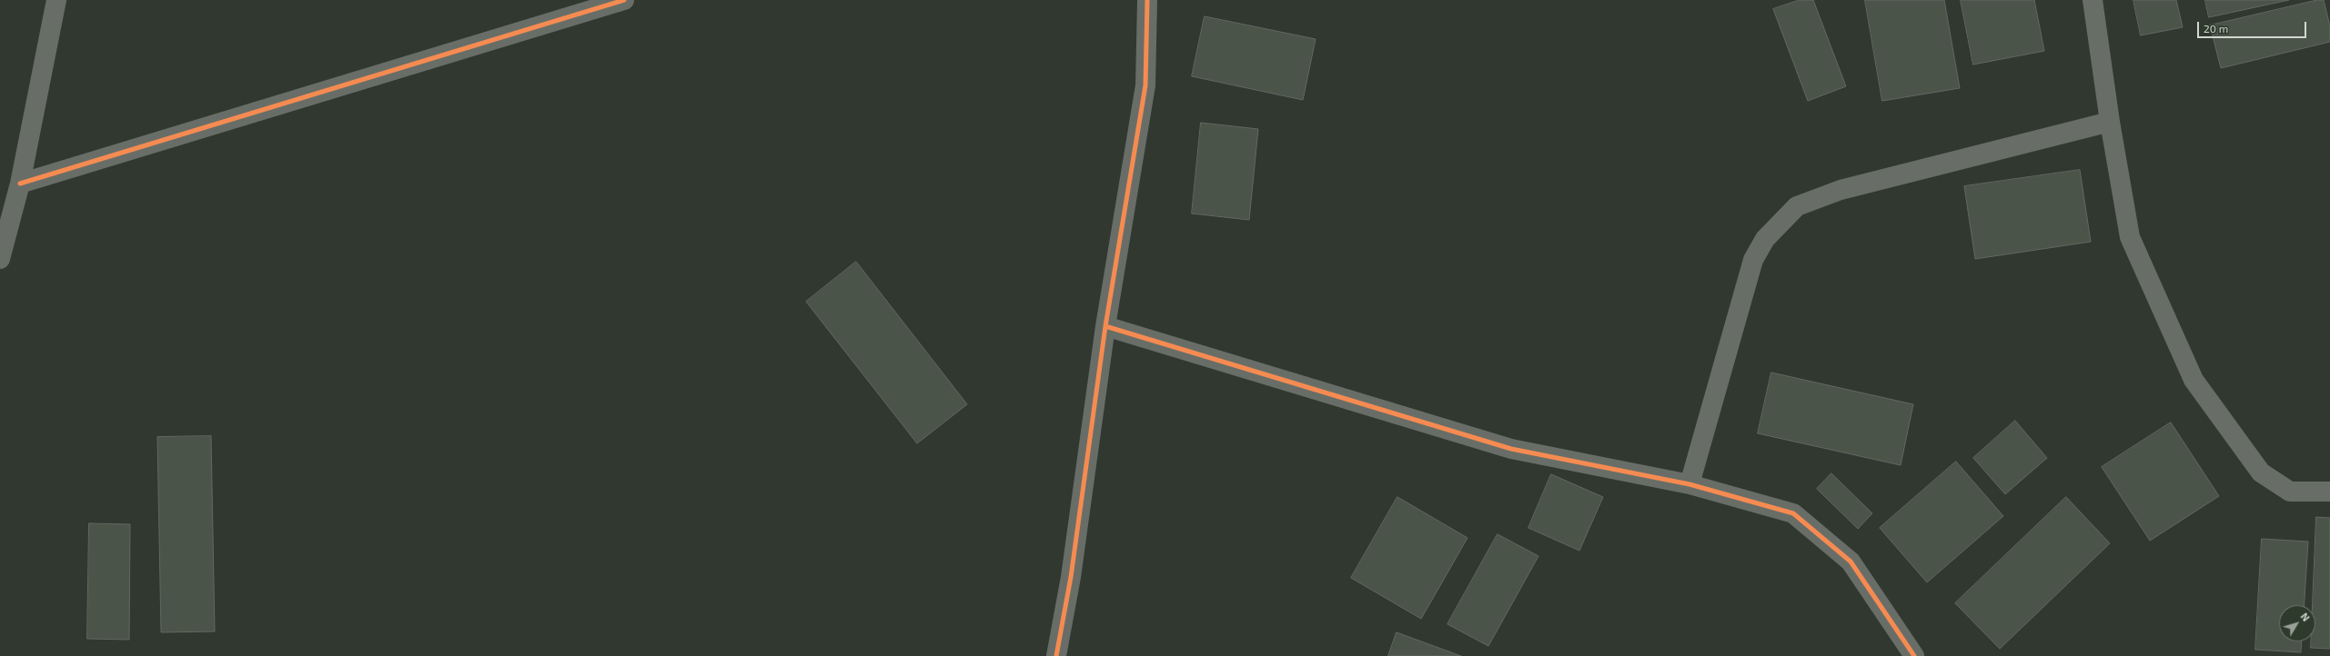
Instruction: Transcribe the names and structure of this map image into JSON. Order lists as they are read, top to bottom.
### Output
{
  "scale_bar": "20 m",
  "north": "top right"
}
